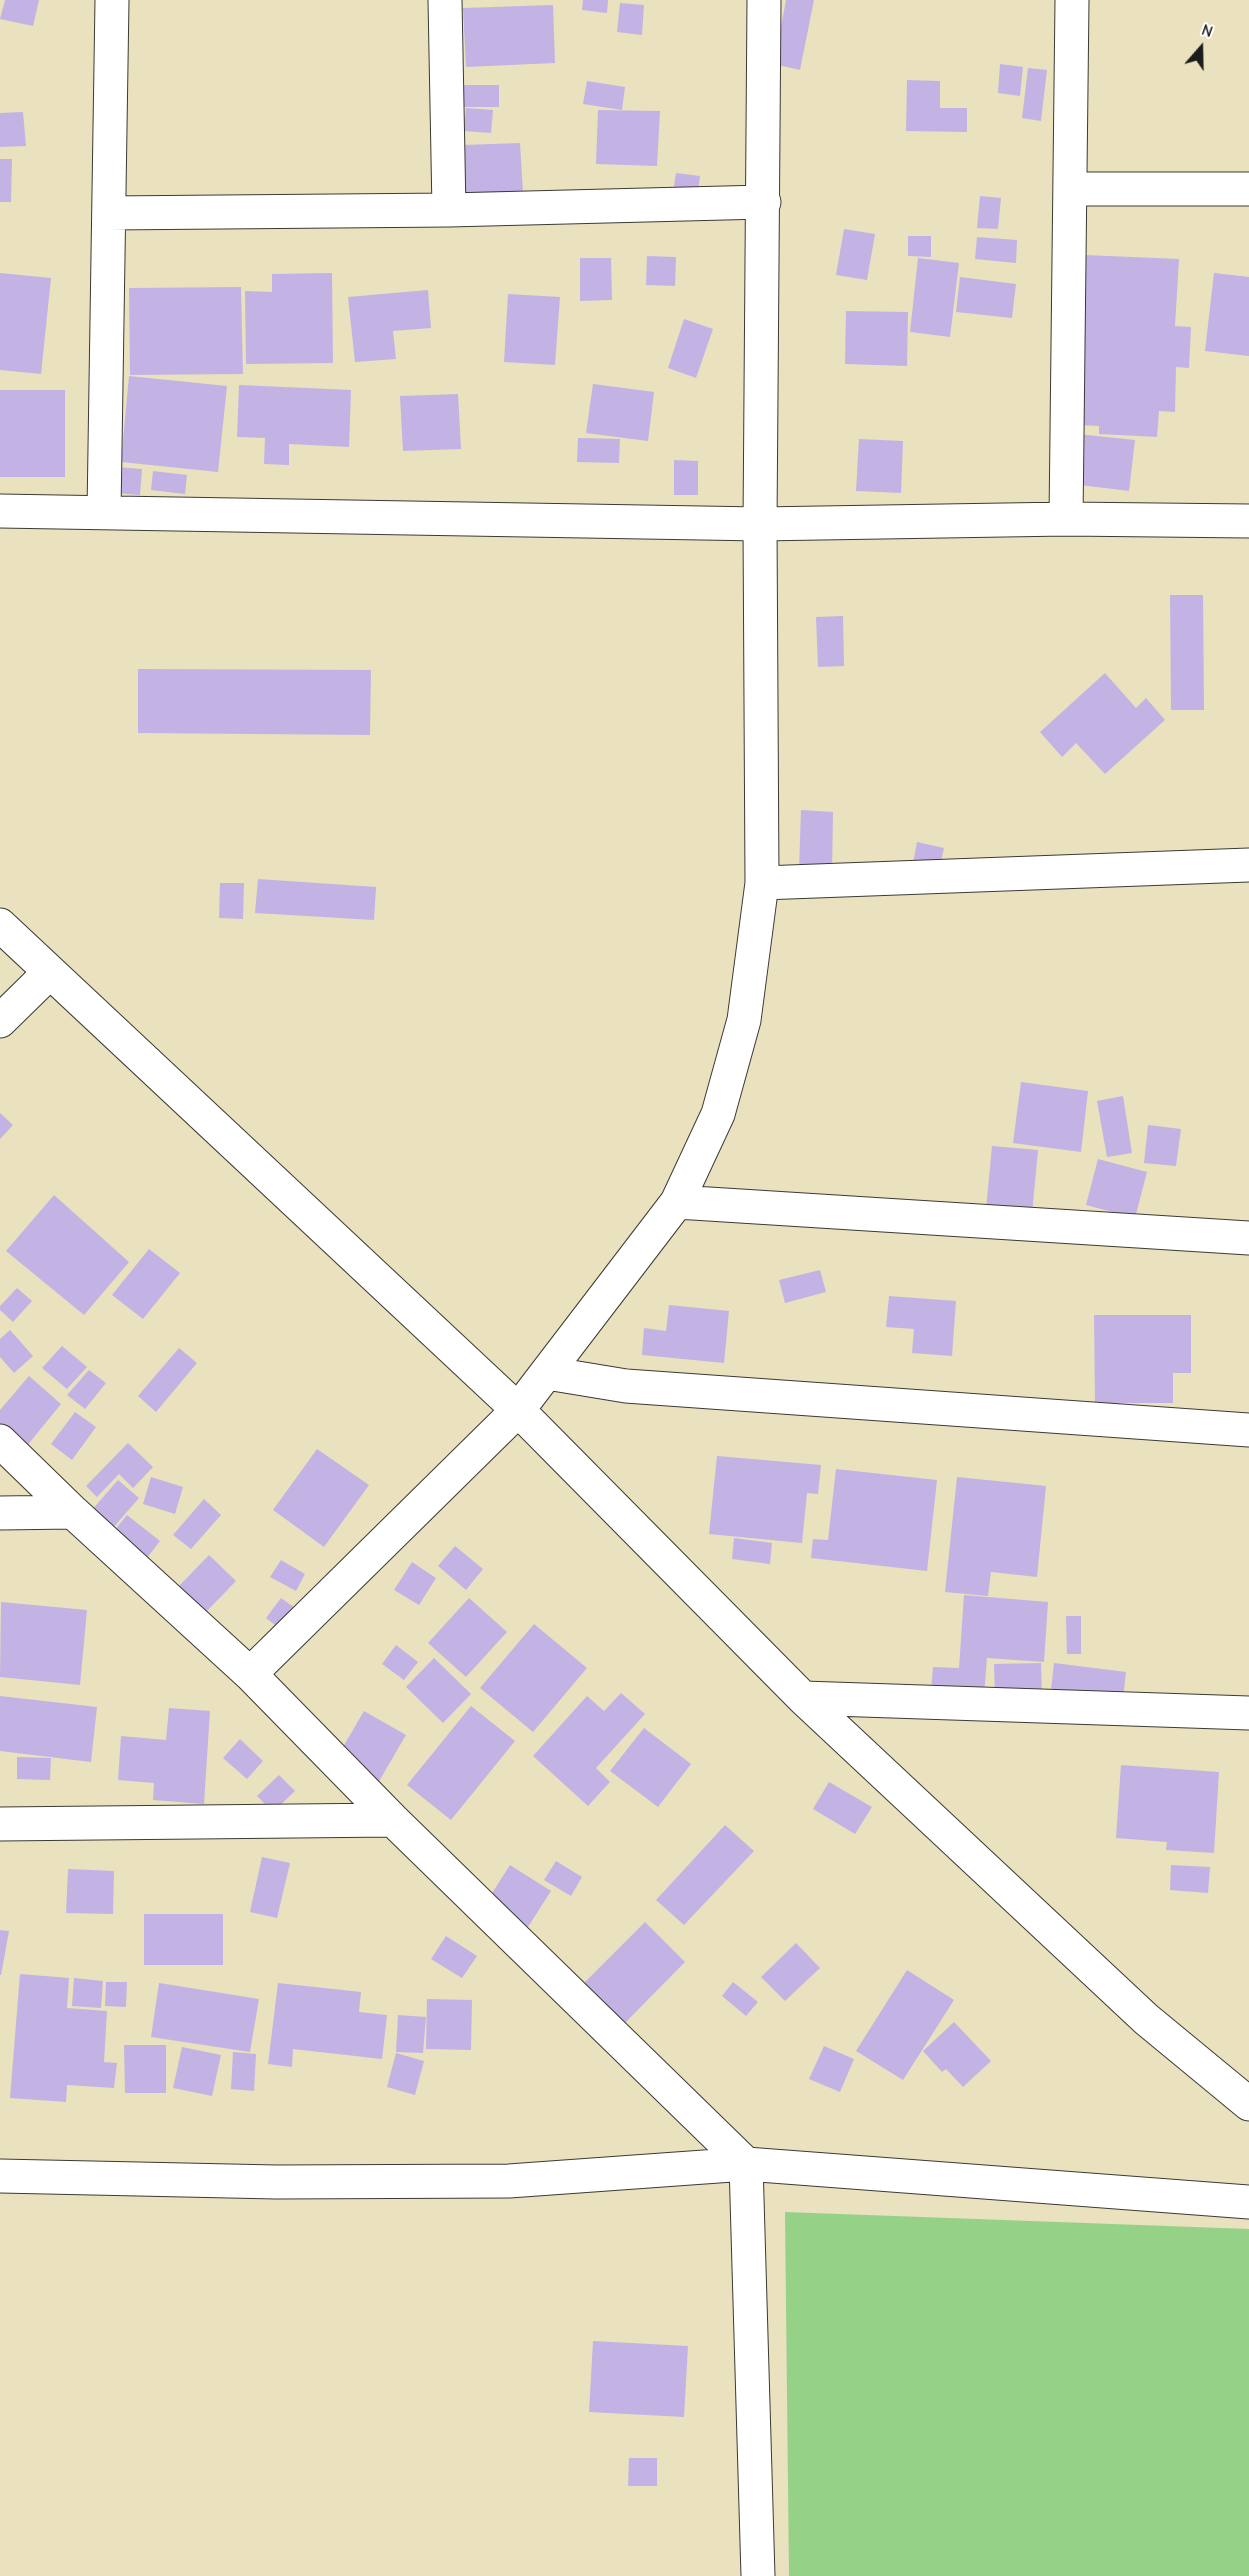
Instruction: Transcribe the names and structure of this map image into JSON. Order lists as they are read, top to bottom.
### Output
{
  "north": "top"
}
